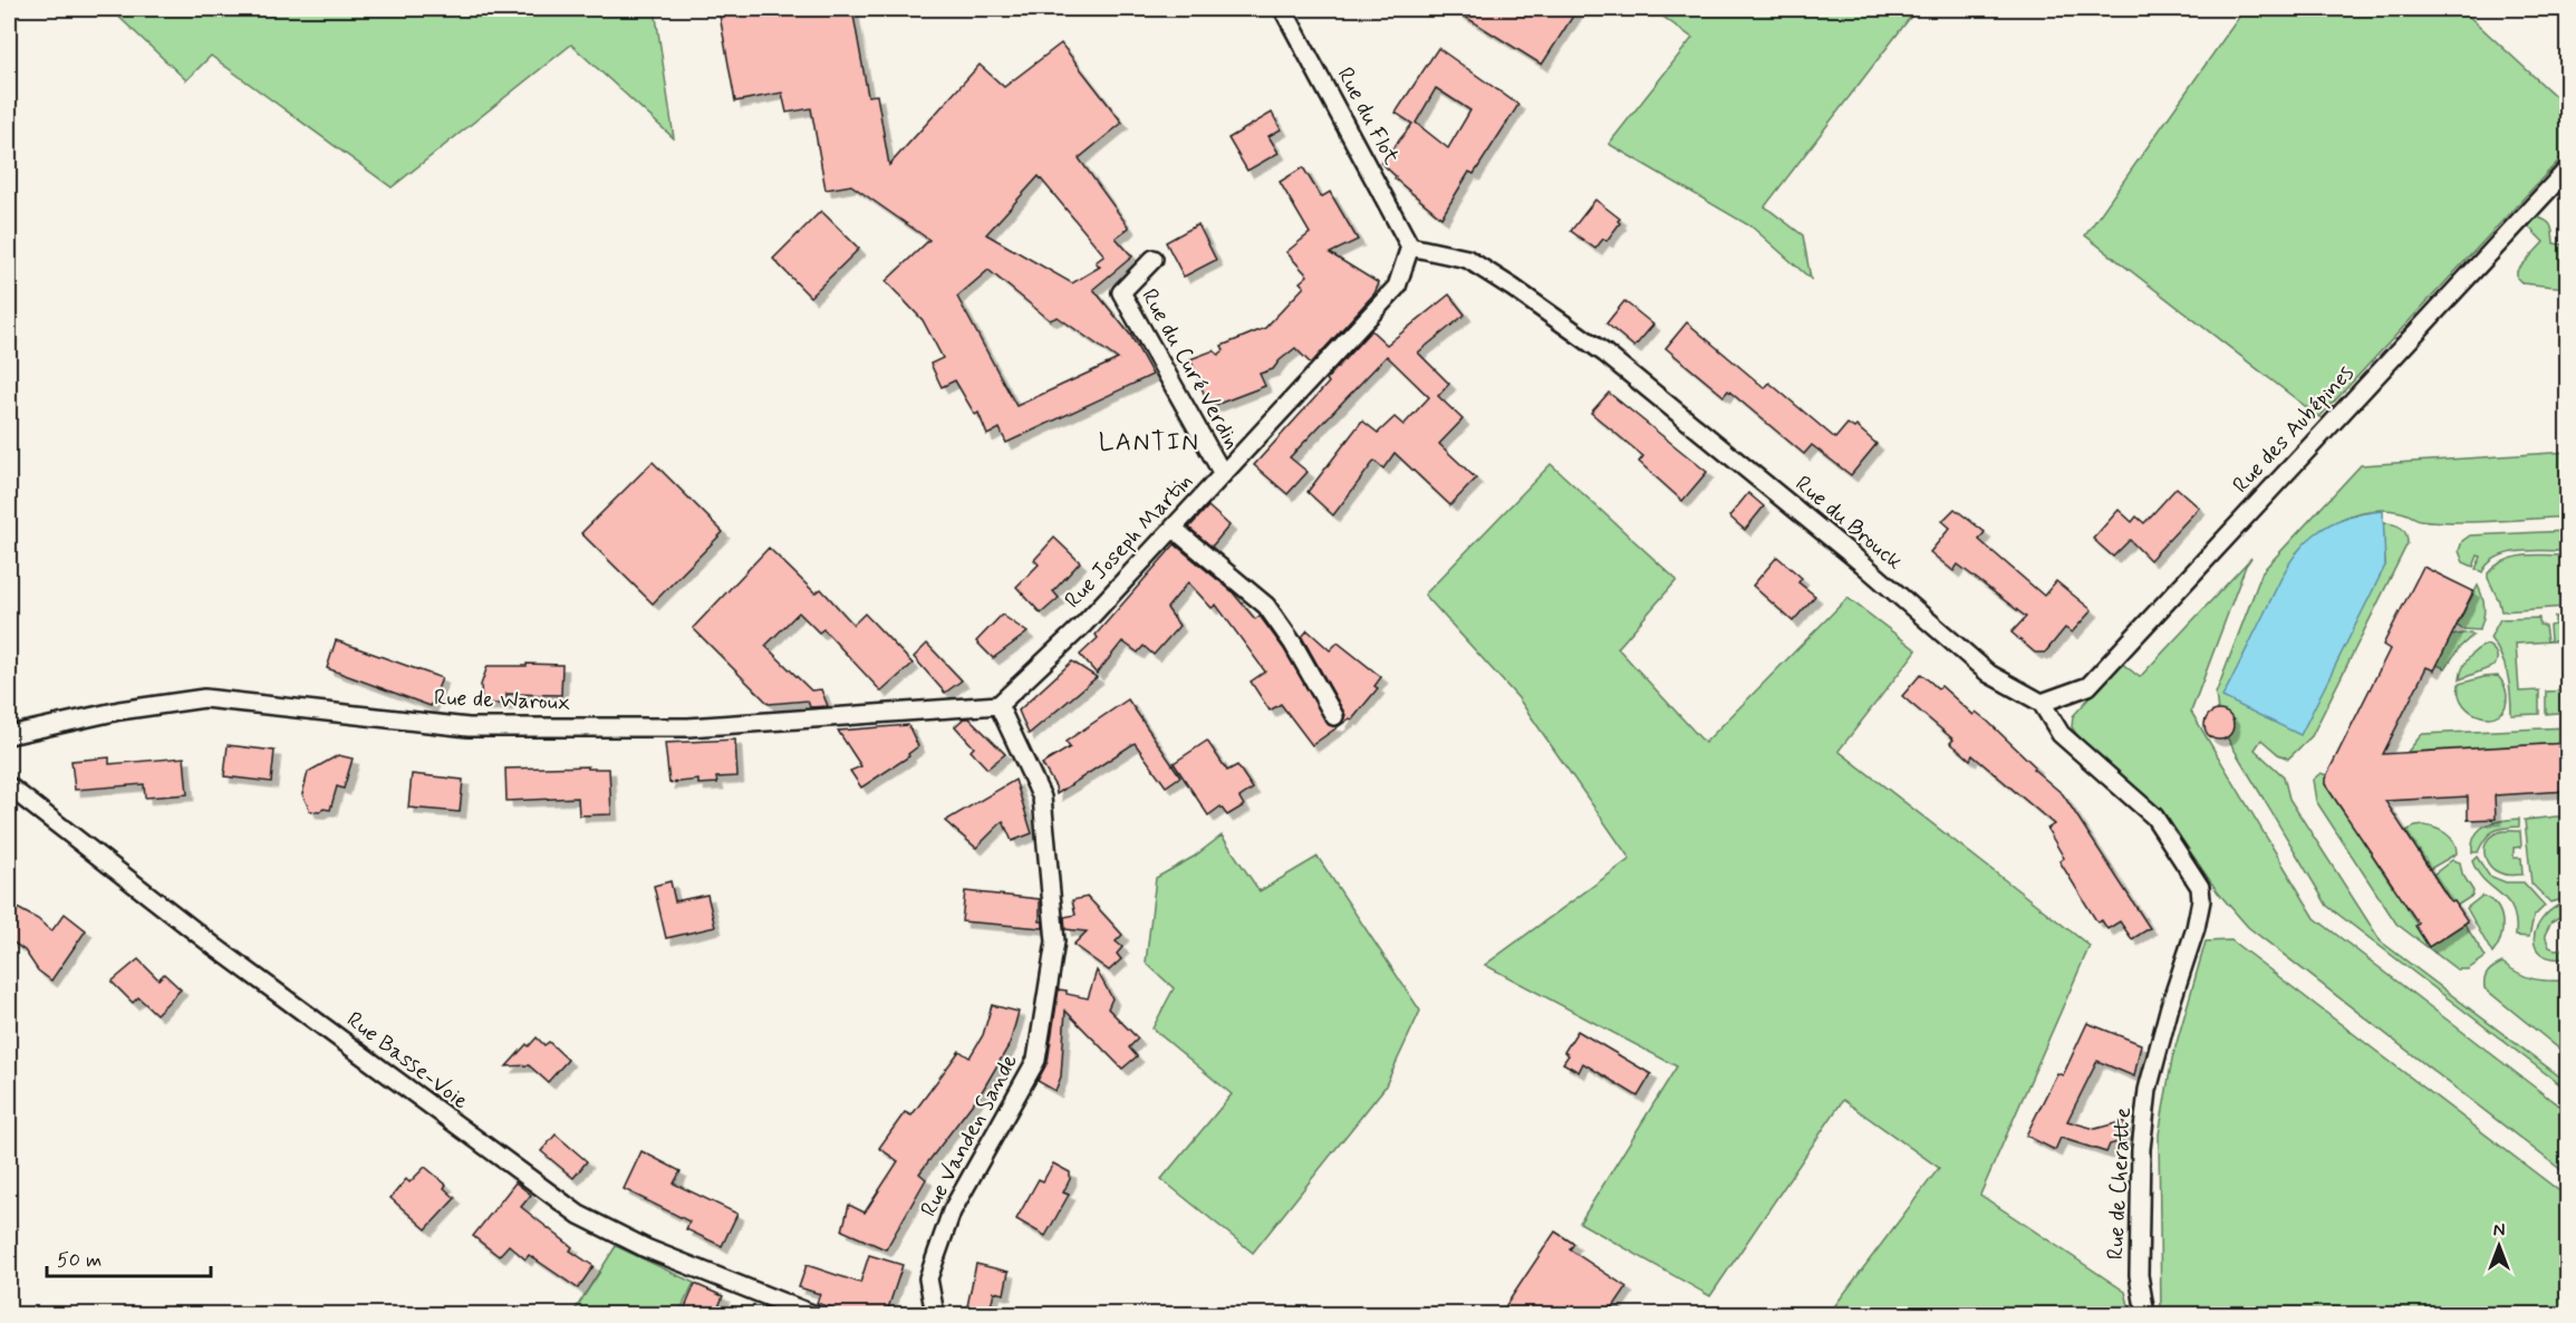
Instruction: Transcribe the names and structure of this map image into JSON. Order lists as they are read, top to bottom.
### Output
{
  "streets": {
    "street": [
      "Rue du Flot",
      "Rue du Curé Verdin",
      "Rue des Aubépines",
      "Rue du Brouck",
      "Rue Joseph Martin",
      "Rue de Waroux",
      "Rue Basse-Voie",
      "Rue Vanden Sande",
      "Rue de Cheratte"
    ]
  },
  "crossings": [
    ["Rue du Flot", "Rue du Brouck"],
    ["Rue du Flot", "Rue Joseph Martin"],
    ["Rue du Curé Verdin", "Rue Joseph Martin"],
    ["Rue des Aubépines", "Rue du Brouck"],
    ["Rue du Brouck", "Rue Joseph Martin"],
    ["Rue du Brouck", "Rue de Cheratte"],
    ["Rue Joseph Martin", "Rue de Waroux"],
    ["Rue Joseph Martin", "Rue Vanden Sande"],
    ["Rue de Waroux", "Rue Vanden Sande"]
  ],
  "districts": ["LANTIN"],
  "scale_bar": "50 m",
  "north": "top"
}
